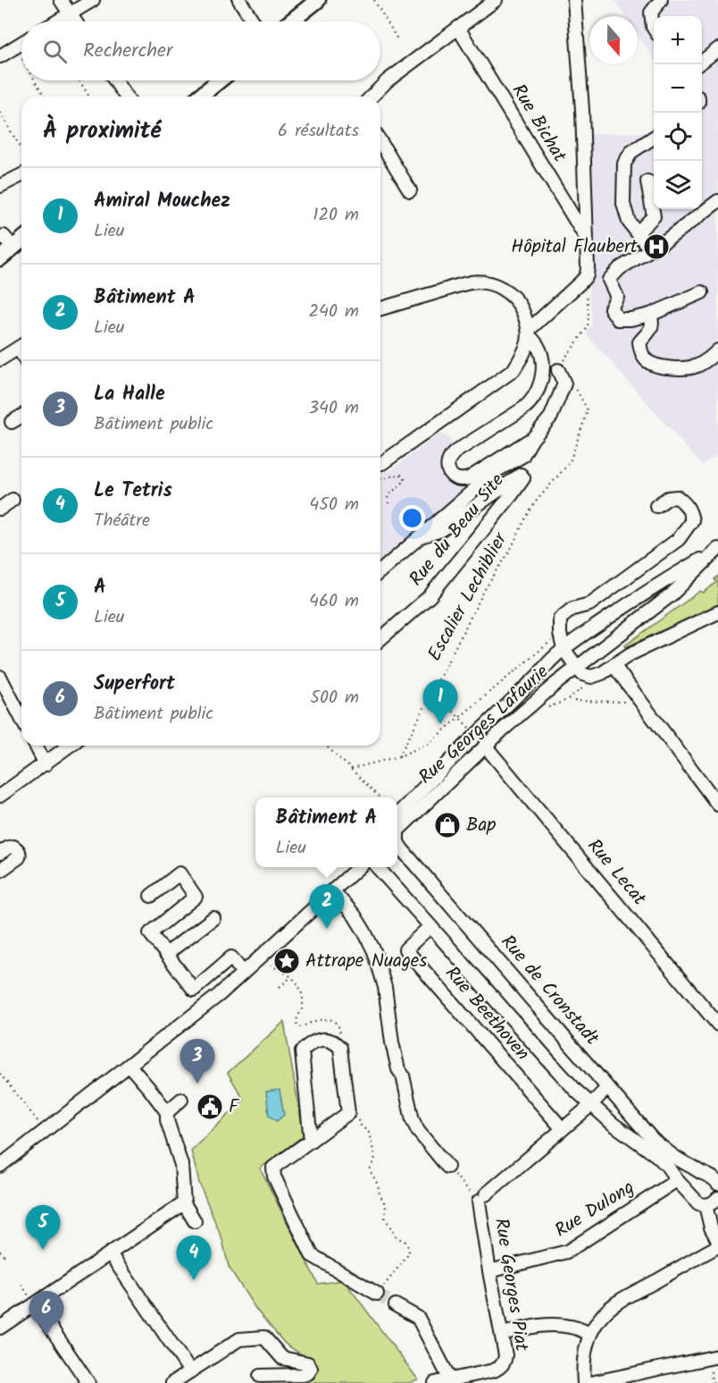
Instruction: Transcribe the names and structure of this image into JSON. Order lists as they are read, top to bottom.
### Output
{
  "streets": {
    "street": [
      "Rue Bichat",
      "Rue du Beau Site",
      "Rue Georges Lafaurie",
      "Rue Lecat",
      "Rue de Cronstadt",
      "Rue Beethoven",
      "Rue Dulong",
      "Rue Georges Piat"
    ],
    "path": ["Escalier Lechiblier"]
  },
  "crossings": [
    ["Rue Georges Lafaurie", "Rue Lecat"]
  ],
  "places": {
    "hospital": ["Hôpital Flaubert"],
    "shop": ["Bap"],
    "place": ["Attrape Nuages"],
    "public building": ["F"]
  },
  "north": "bottom",
  "page": {
    "map_buttons": ["+", "−"],
    "search": "Rechercher",
    "heading": ["À proximité", "6 résultats"],
    "list": [
      {
        "mark": "1",
        "name": "Amiral Mouchez",
        "note": "Lieu",
        "value": "120 m"
      },
      {
        "mark": "2",
        "name": "Bâtiment A",
        "note": "Lieu",
        "value": "240 m"
      },
      {
        "mark": "3",
        "name": "La Halle",
        "note": "Bâtiment public",
        "value": "340 m"
      },
      {
        "mark": "4",
        "name": "Le Tetris",
        "note": "Théâtre",
        "value": "450 m"
      },
      {
        "mark": "5",
        "name": "A",
        "note": "Lieu",
        "value": "460 m"
      },
      {
        "mark": "6",
        "name": "Superfort",
        "note": "Bâtiment public",
        "value": "500 m"
      }
    ],
    "pins": [
      "1",
      "2",
      "3",
      "5",
      "4",
      "6"
    ],
    "popup": ["Bâtiment A", "Lieu"]
  }
}
